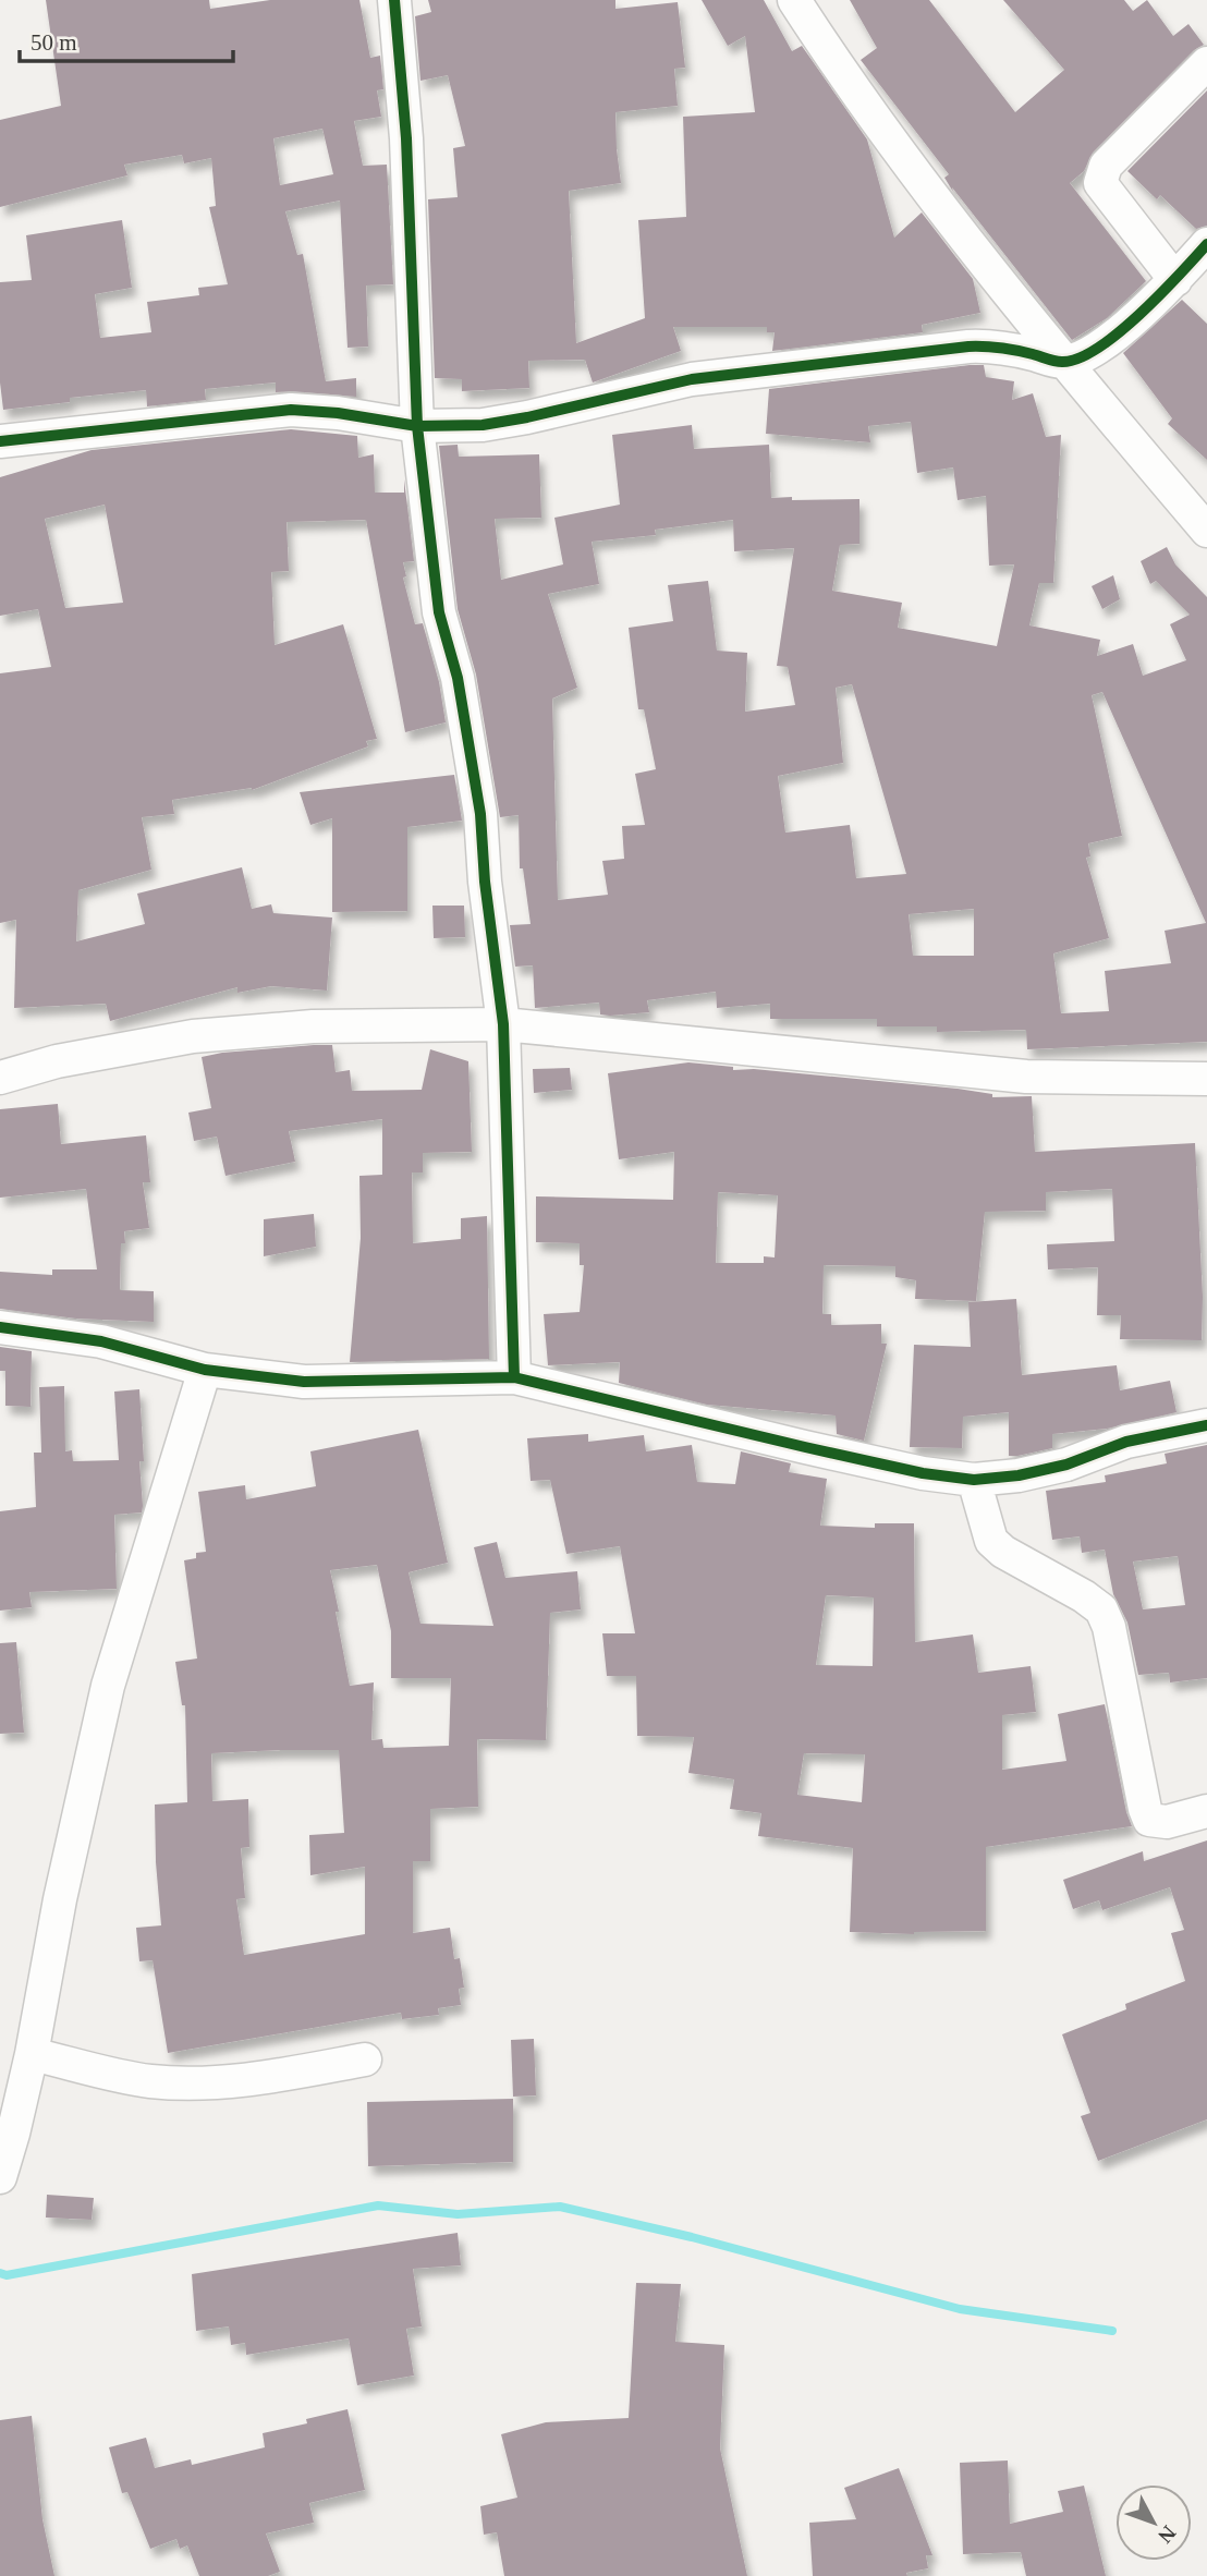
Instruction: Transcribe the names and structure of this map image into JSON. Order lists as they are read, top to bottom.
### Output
{
  "scale_bar": "50 m",
  "north": "bottom right"
}
